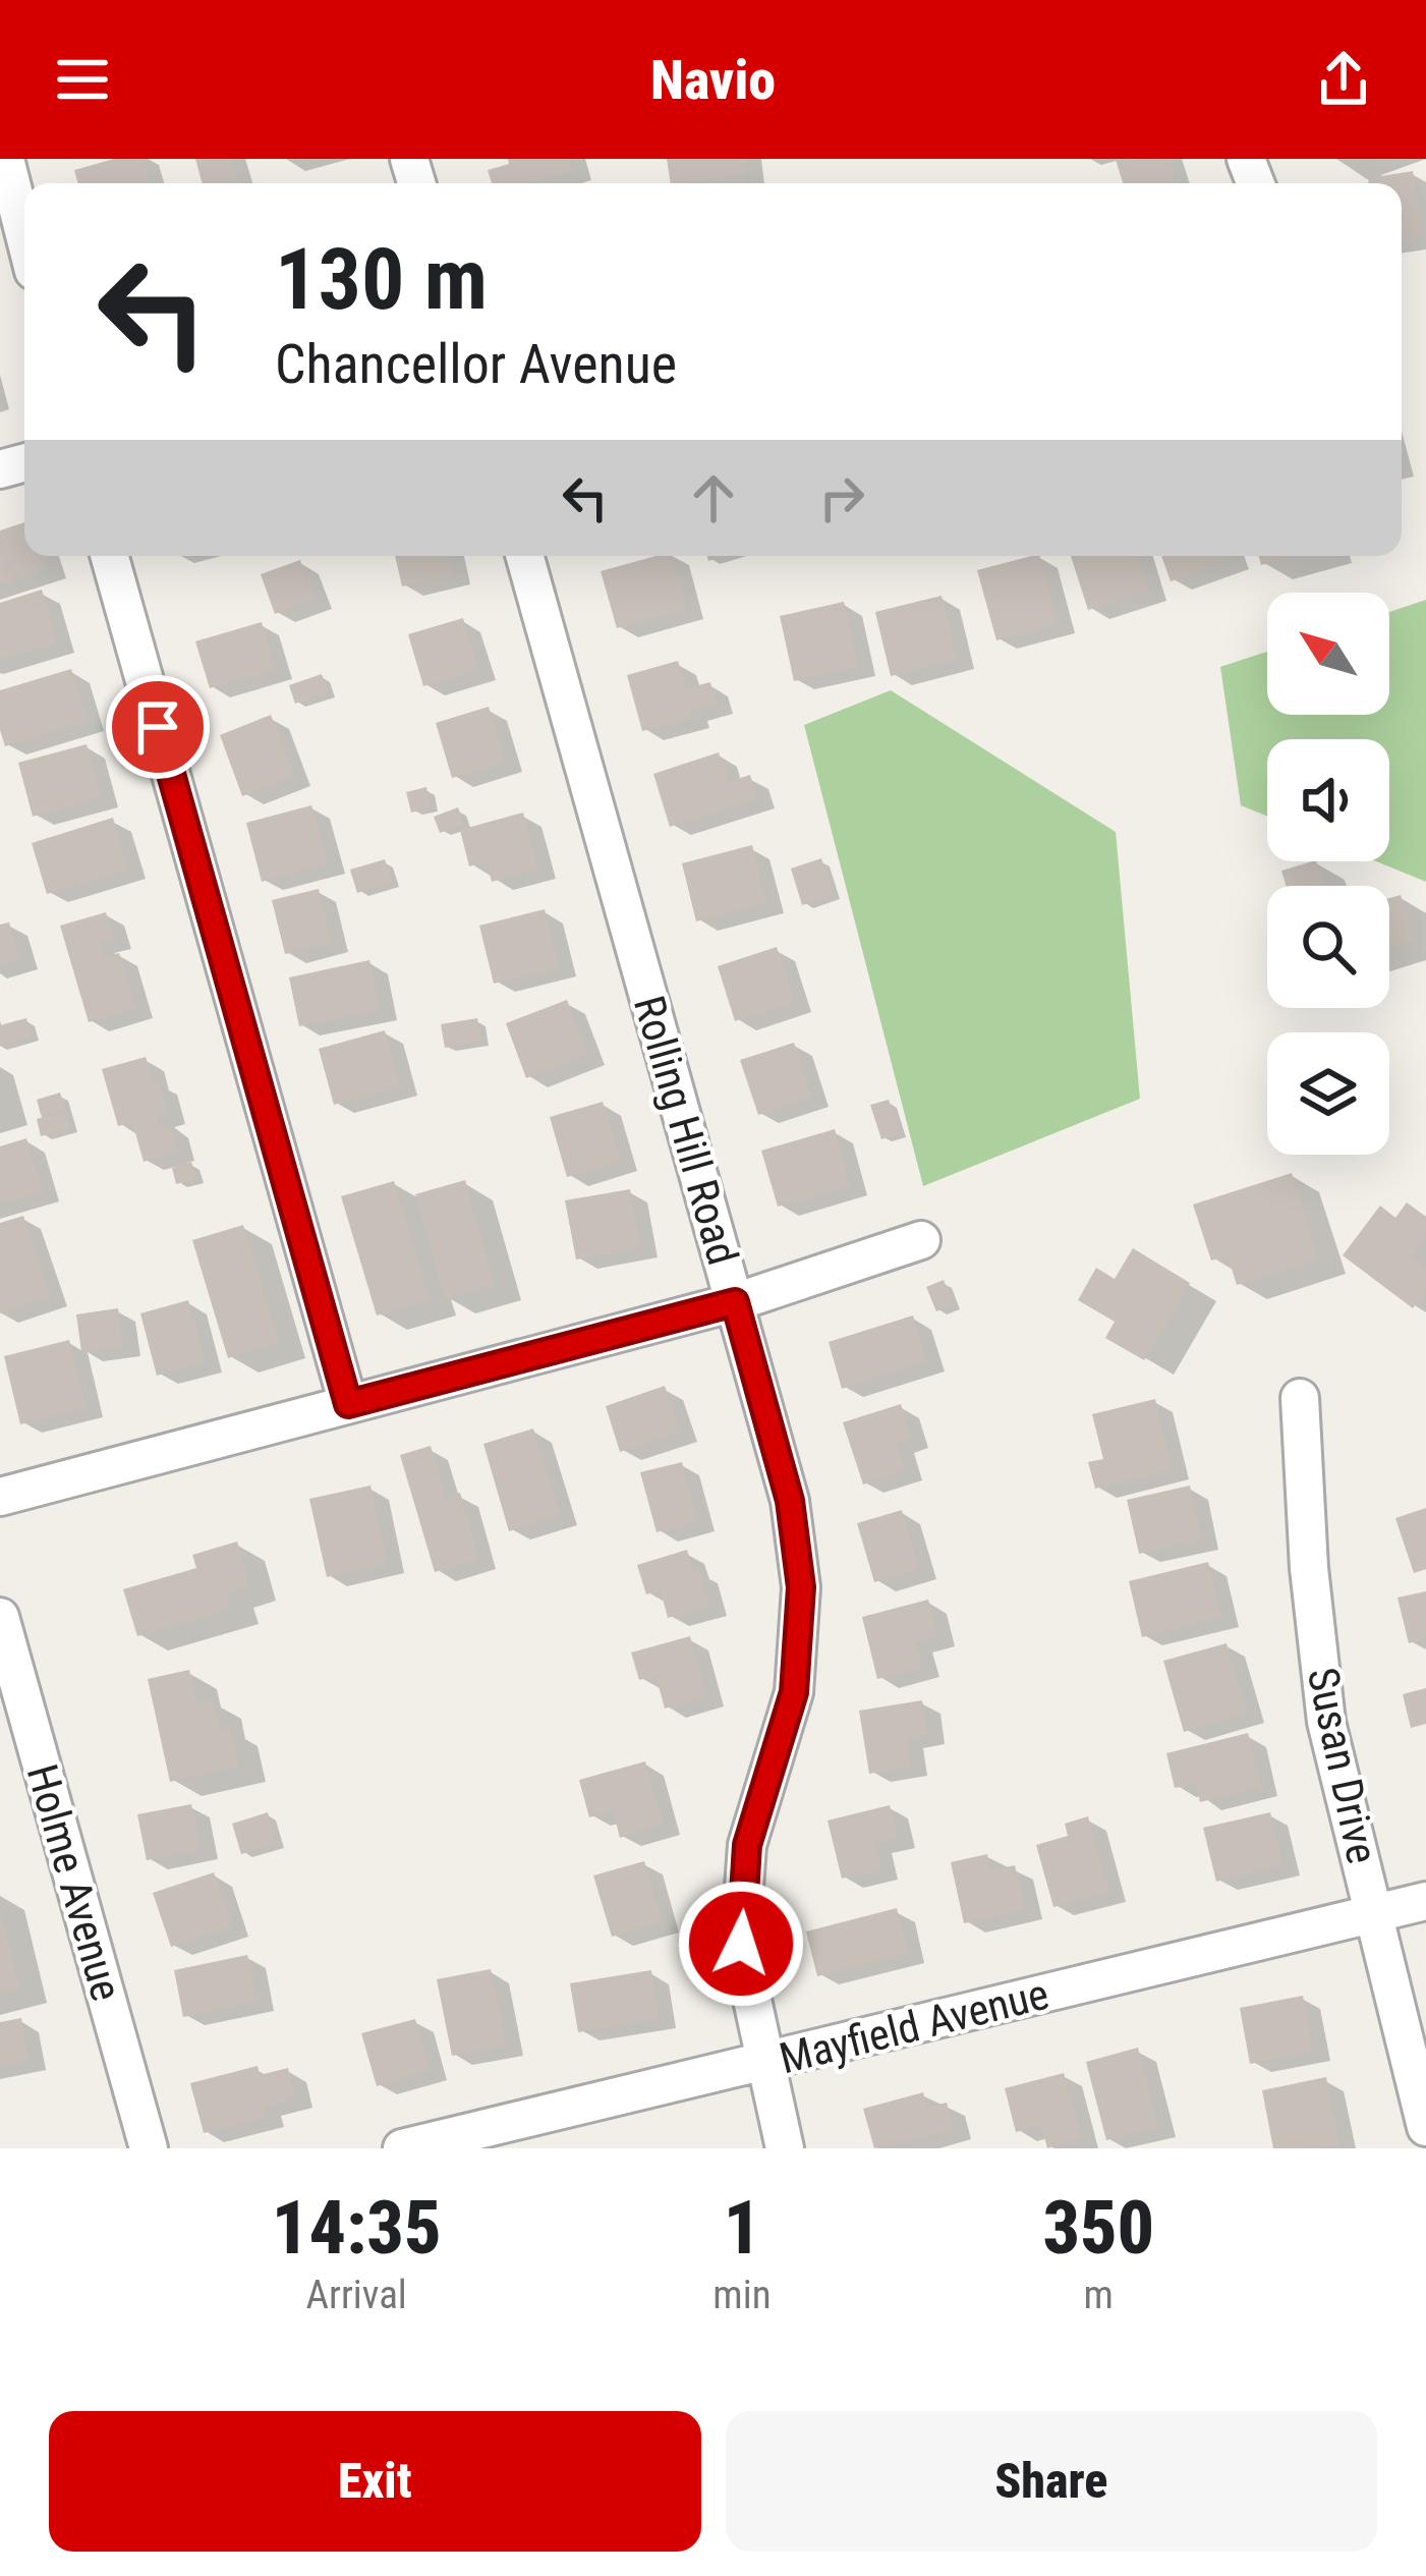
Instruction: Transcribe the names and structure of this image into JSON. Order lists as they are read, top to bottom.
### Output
{
  "streets": {
    "street": [
      "Rolling Hill Road",
      "Susan Drive",
      "Holme Avenue",
      "Mayfield Avenue"
    ]
  },
  "crossings": [
    ["Rolling Hill Road", "Mayfield Avenue"],
    ["Susan Drive", "Mayfield Avenue"]
  ],
  "north": "top left",
  "page": {
    "header": "Navio",
    "turn": ["130 m", "Chancellor Avenue"],
    "eta": [
      "14:35",
      "Arrival",
      "1",
      "min",
      "350",
      "m"
    ],
    "buttons": ["Exit", "Share"]
  }
}
